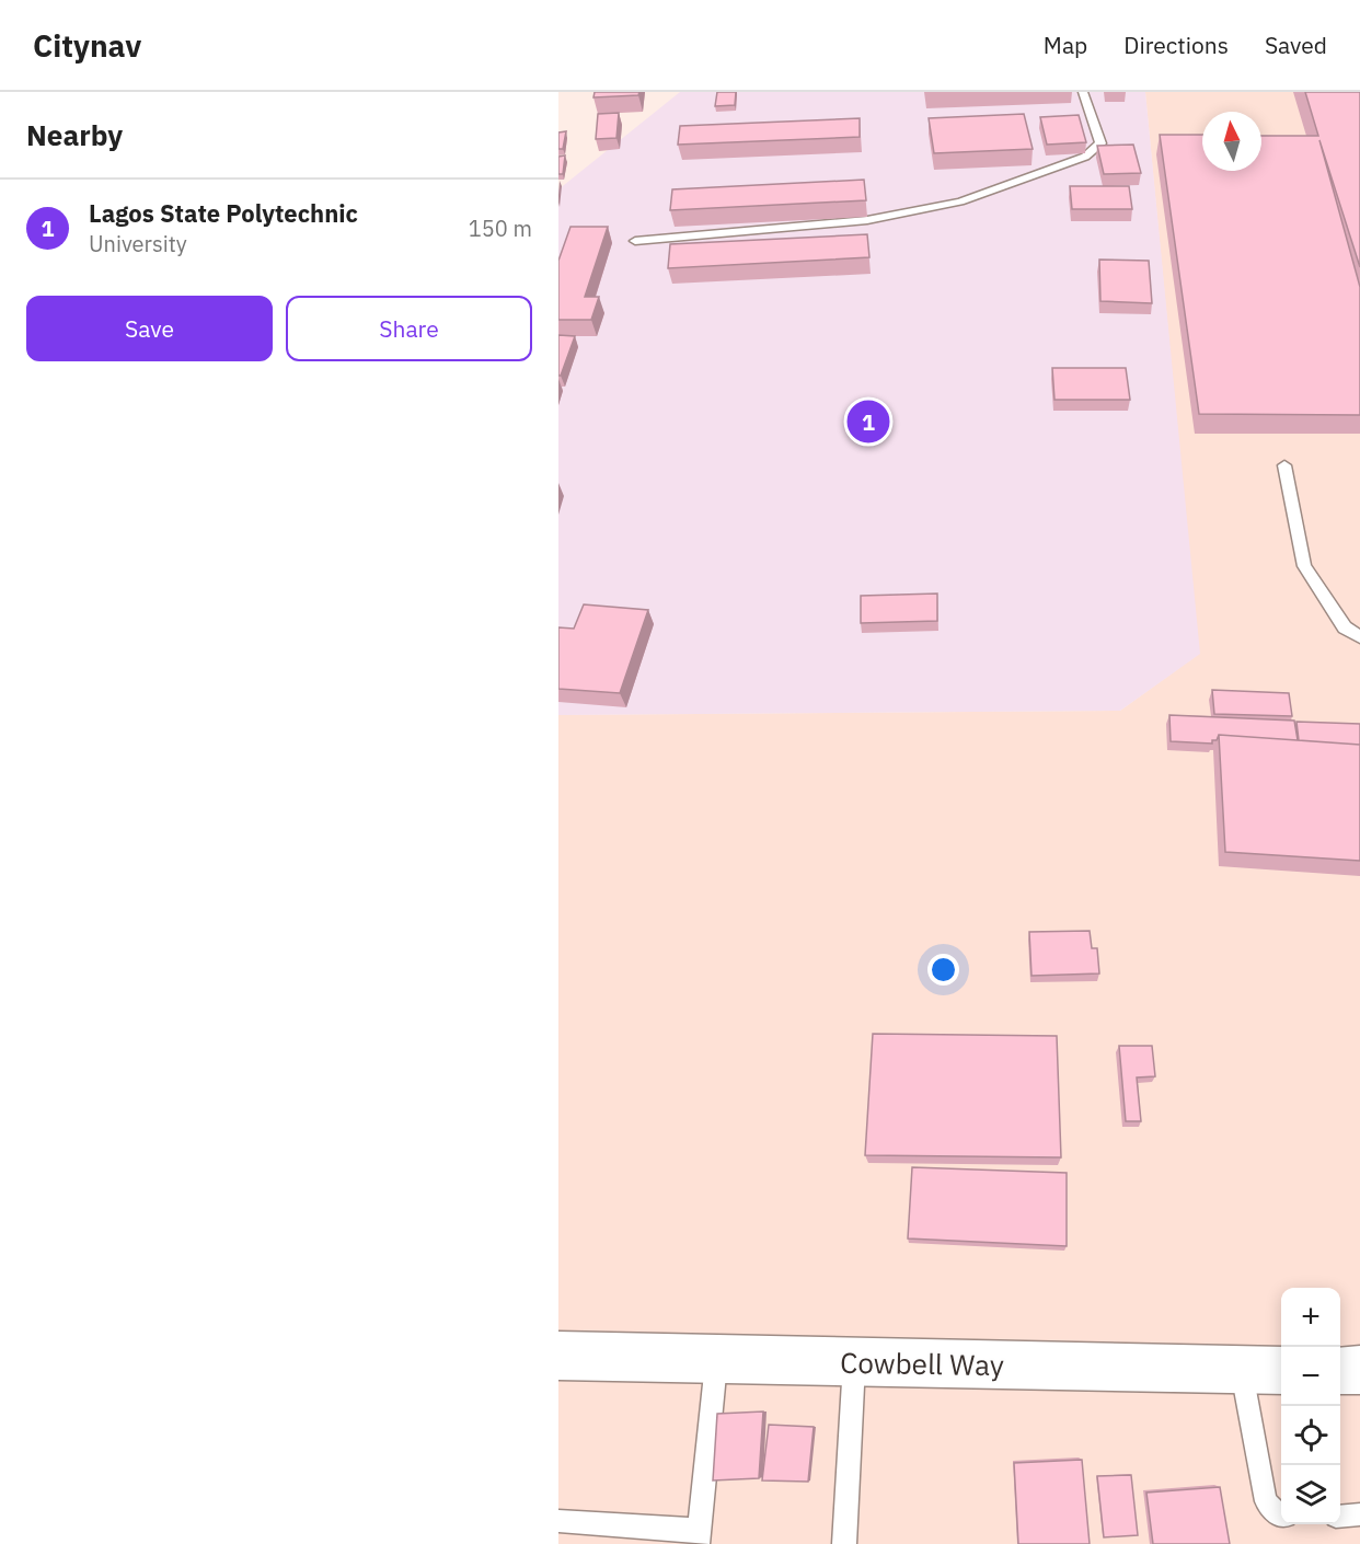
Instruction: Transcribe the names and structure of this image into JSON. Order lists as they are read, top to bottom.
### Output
{
  "streets": {
    "street": ["Cowbell Way"]
  },
  "north": "top",
  "page": {
    "header": "Citynav",
    "nav": ["Map", "Directions", "Saved"],
    "heading": "Nearby",
    "list": [
      {
        "mark": "1",
        "name": "Lagos State Polytechnic",
        "note": "University",
        "value": "150 m"
      }
    ],
    "buttons": ["Save", "Share"],
    "pins": "1",
    "map_buttons": ["+", "−"]
  }
}
